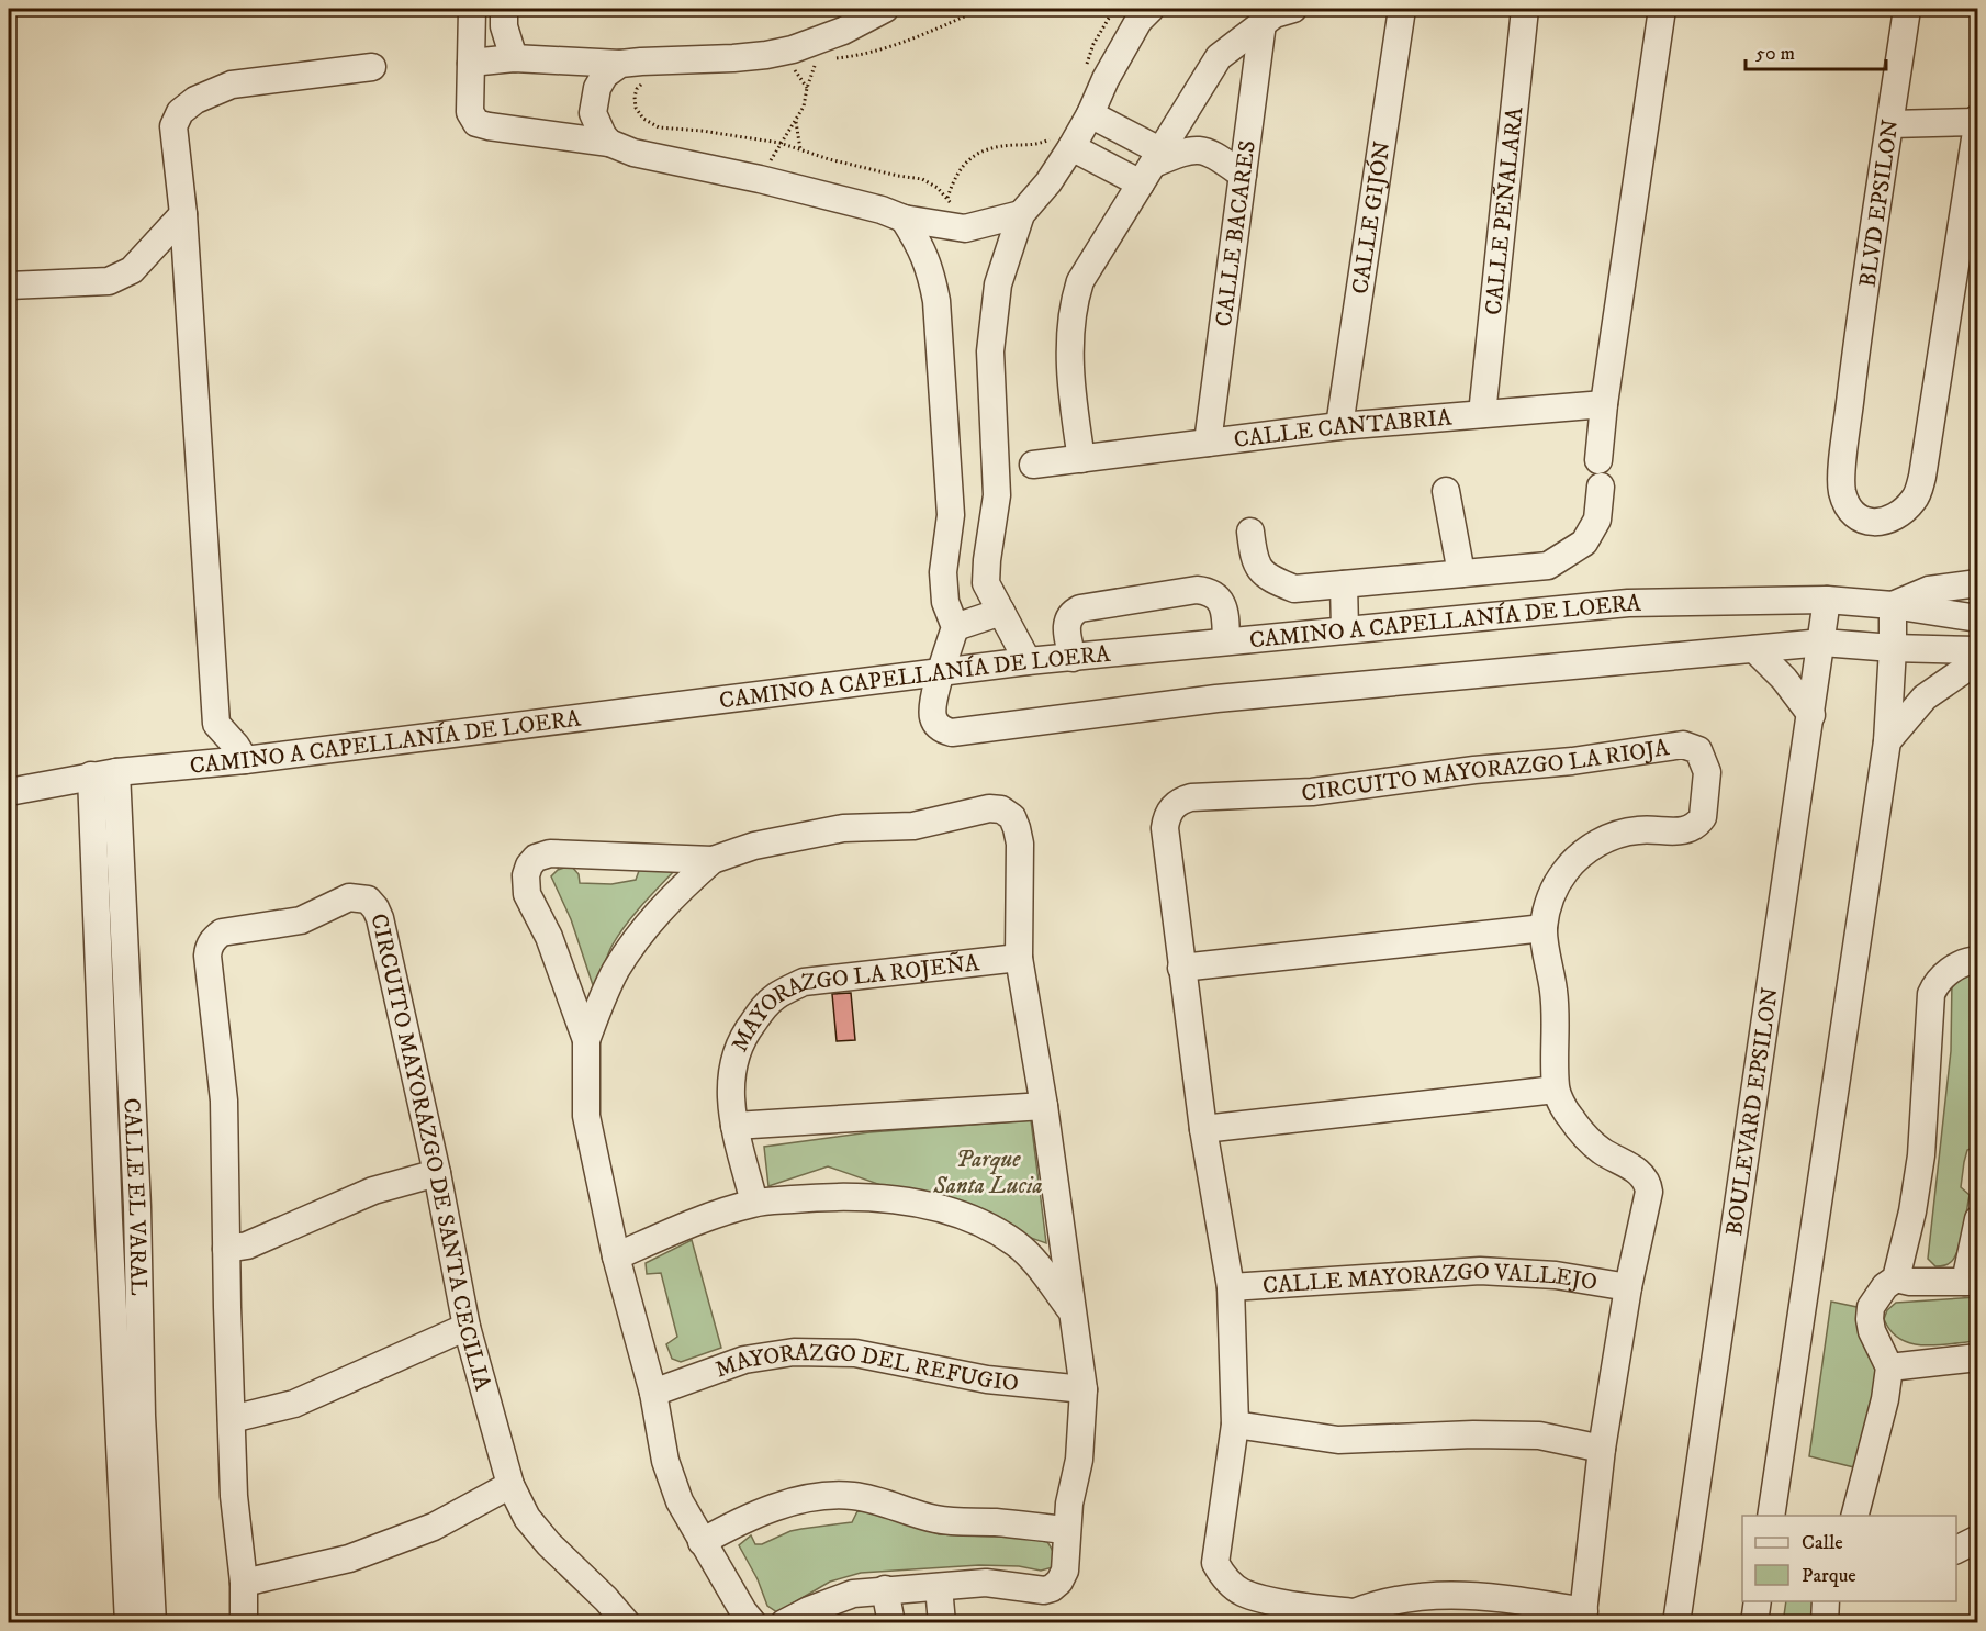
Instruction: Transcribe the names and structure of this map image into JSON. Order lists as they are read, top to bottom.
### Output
{
  "streets": {
    "street": [
      "BLVD EPSILON",
      "CALLE PEÑALARA",
      "CALLE GIJÓN",
      "CALLE BACARES",
      "CALLE CANTABRIA",
      "CAMINO A CAPELLANÍA DE LOERA",
      "CIRCUITO MAYORAZGO LA RIOJA",
      "MAYORAZGO LA ROJEÑA",
      "BOULEVARD EPSILON",
      "CIRCUITO MAYORAZGO DE SANTA CECILIA",
      "CALLE EL VARAL",
      "CALLE MAYORAZGO VALLEJO",
      "MAYORAZGO DEL REFUGIO"
    ]
  },
  "crossings": [
    ["CALLE PEÑALARA", "CALLE CANTABRIA"],
    ["CALLE GIJÓN", "CALLE CANTABRIA"],
    ["CALLE BACARES", "CALLE CANTABRIA"],
    ["CAMINO A CAPELLANÍA DE LOERA", "BOULEVARD EPSILON"],
    ["CAMINO A CAPELLANÍA DE LOERA", "CALLE EL VARAL"],
    ["CIRCUITO MAYORAZGO LA RIOJA", "CALLE MAYORAZGO VALLEJO"]
  ],
  "parks": ["Parque Santa Lucia"],
  "legend": ["Calle", "Parque"],
  "scale_bar": "50 m"
}
